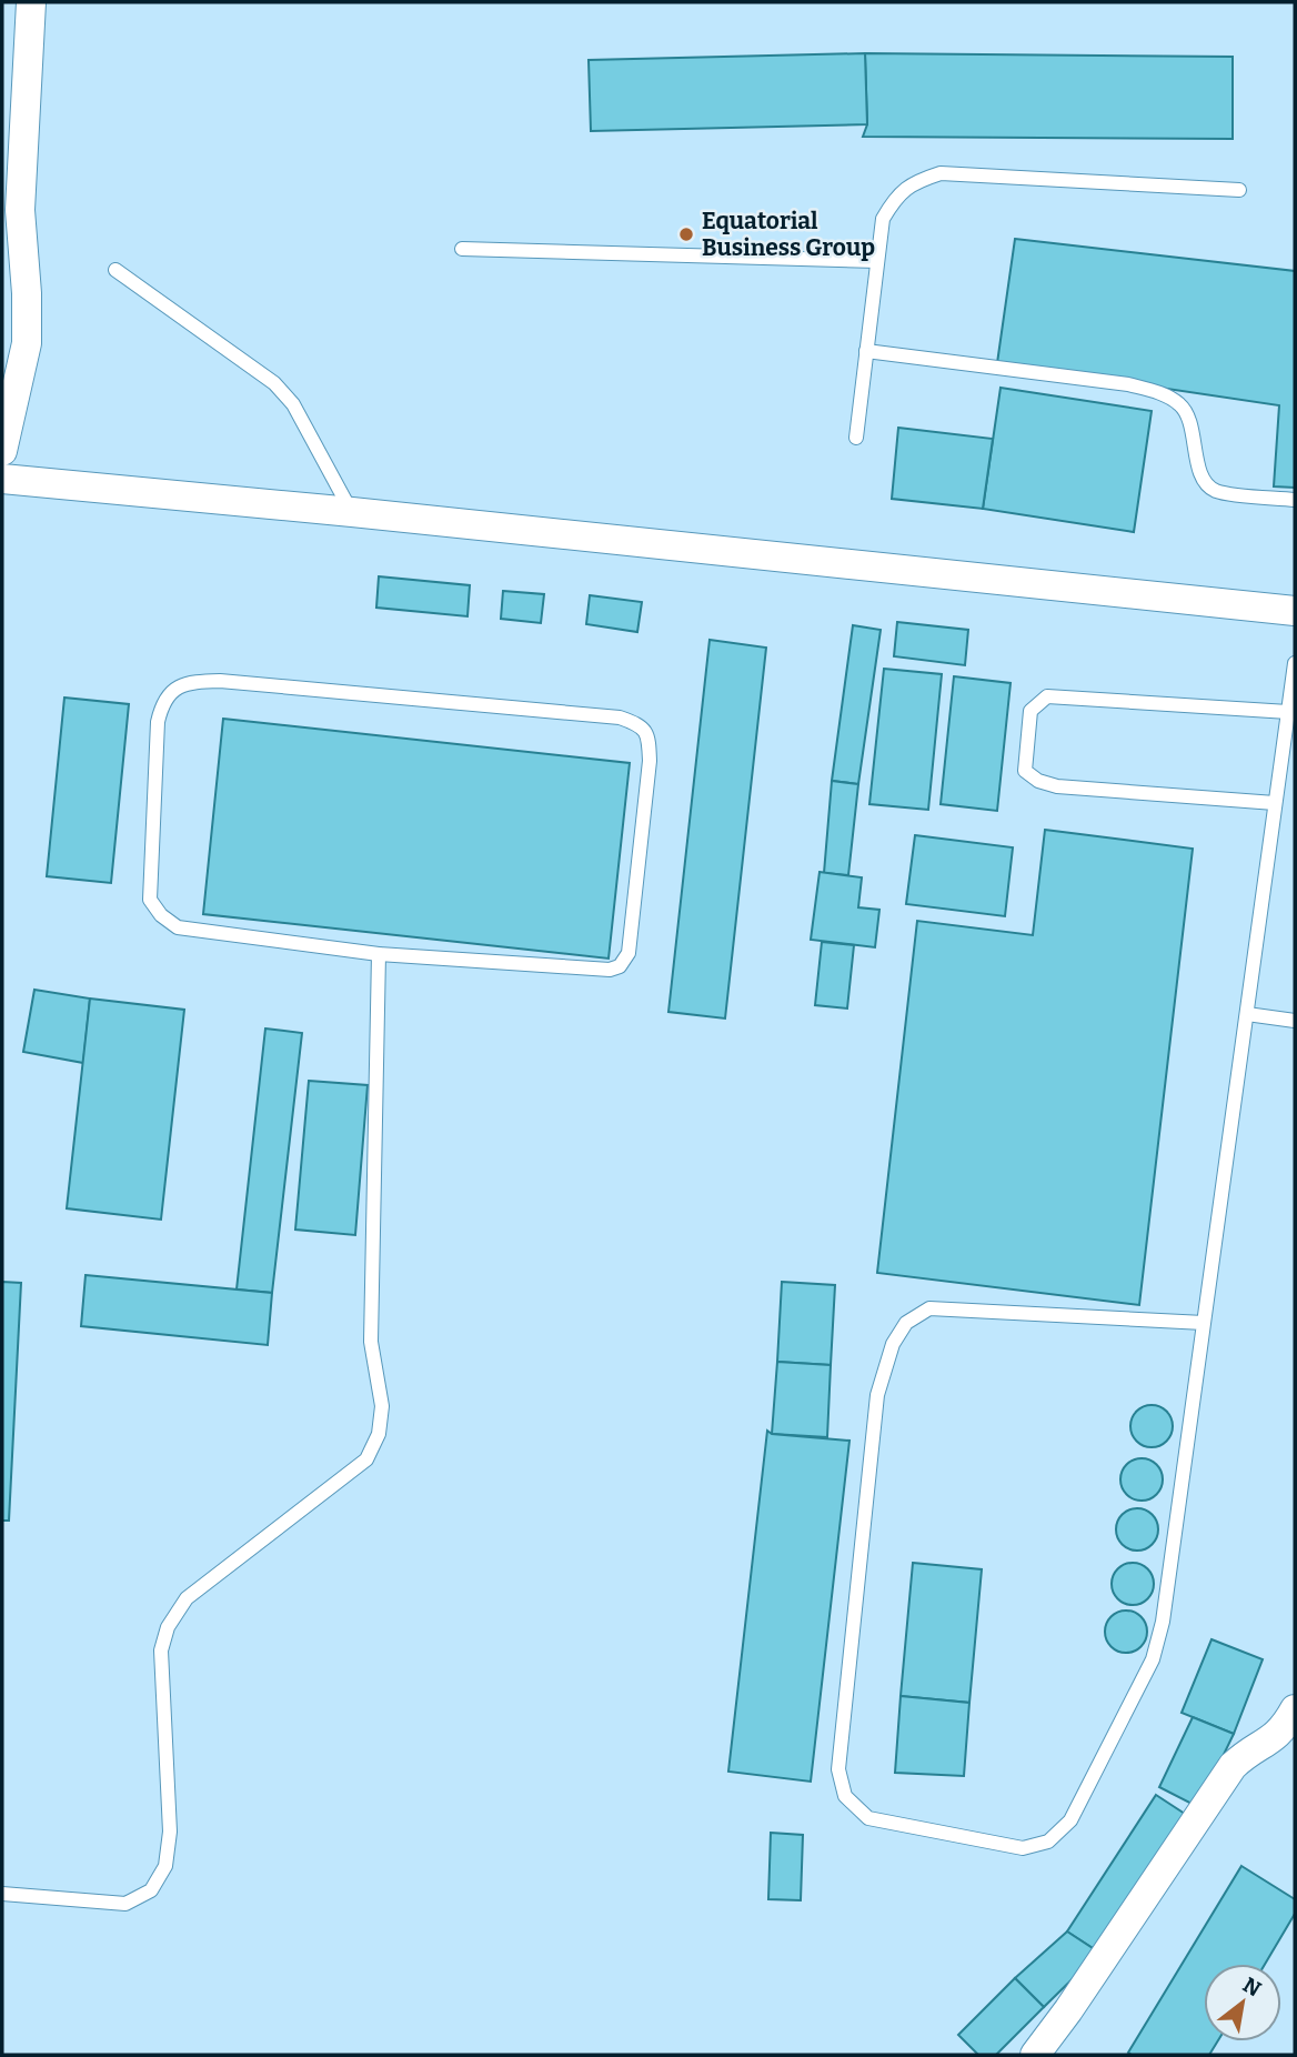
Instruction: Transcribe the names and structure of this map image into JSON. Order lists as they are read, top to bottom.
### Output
{
  "places": ["Equatorial Business Group"],
  "north": "top right"
}
